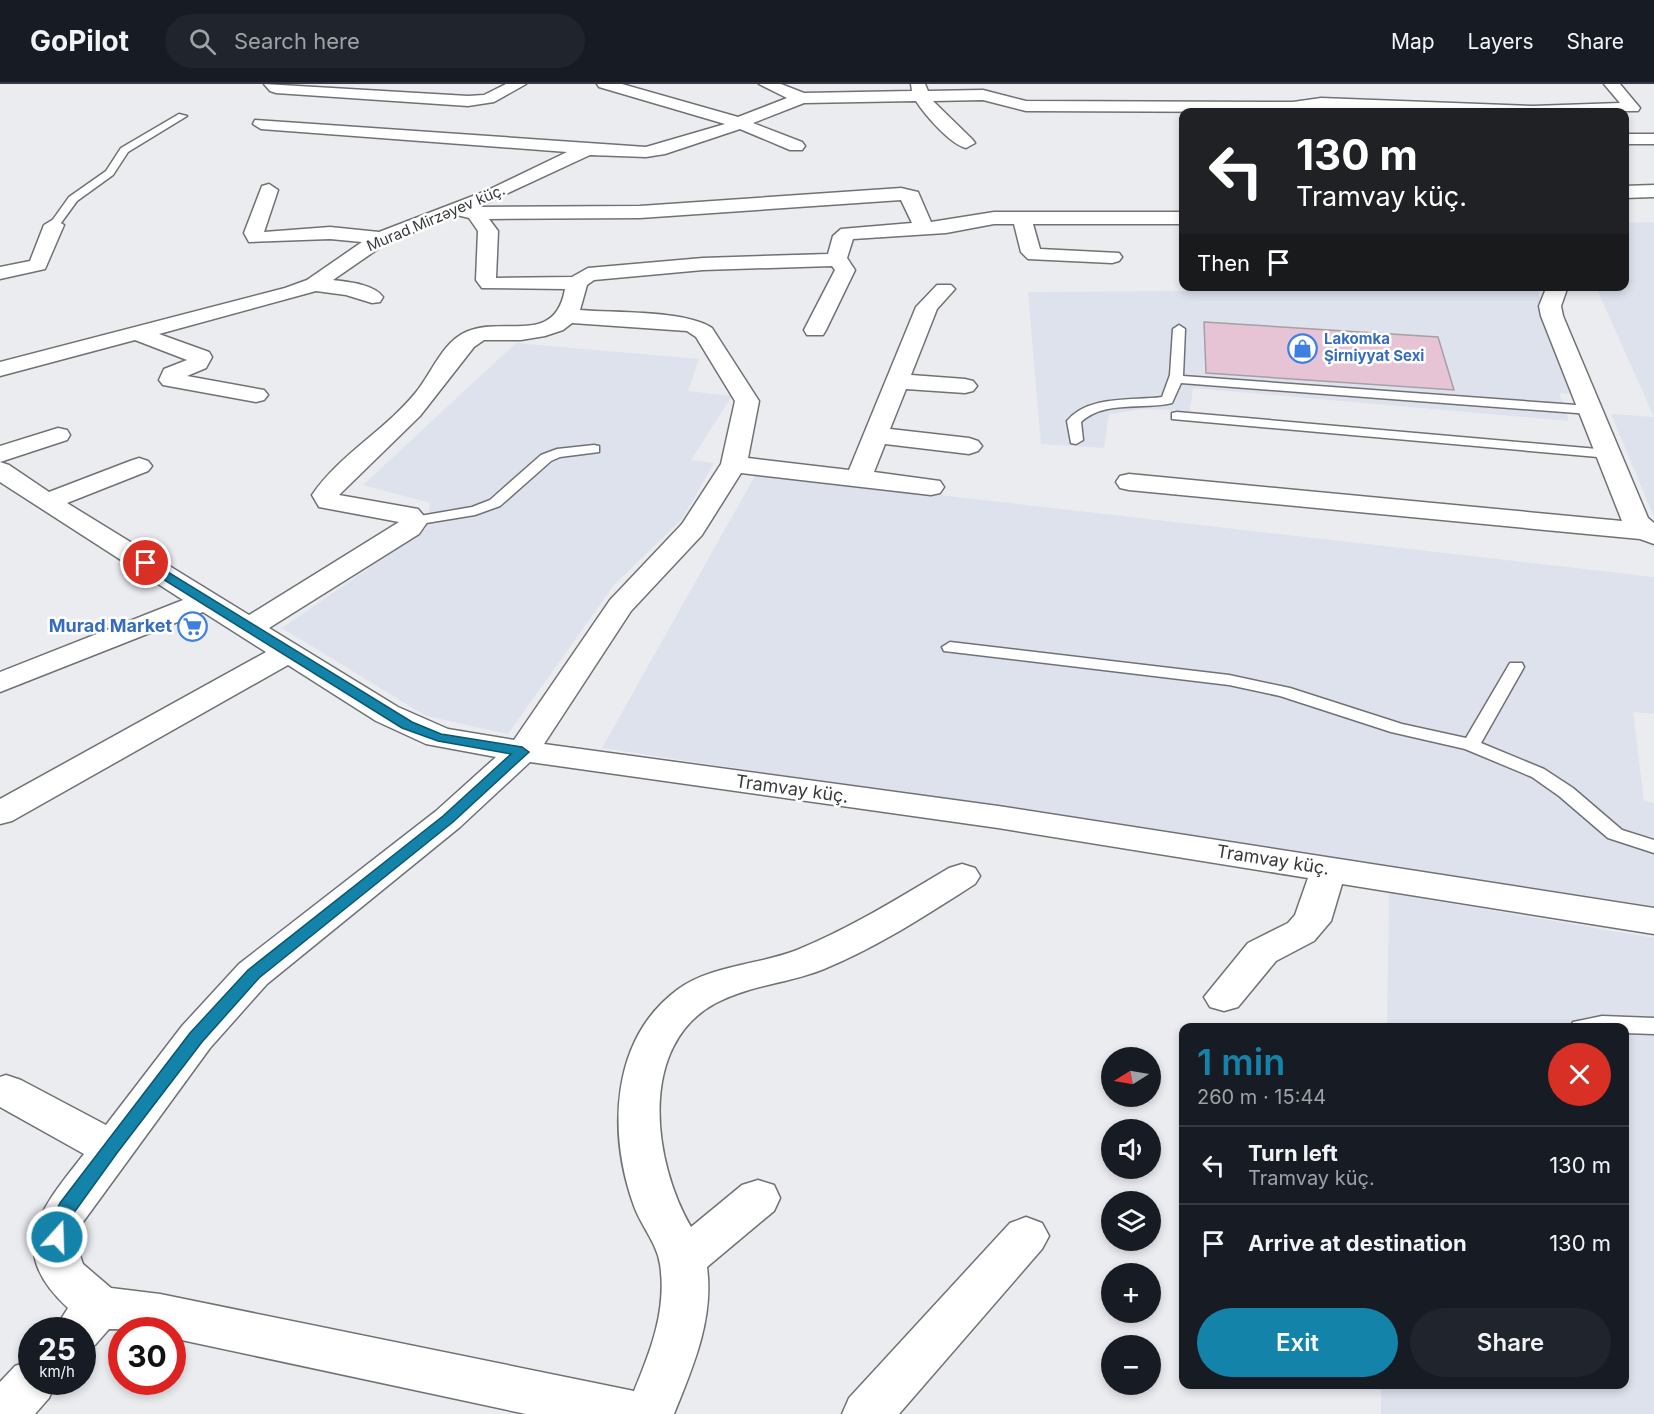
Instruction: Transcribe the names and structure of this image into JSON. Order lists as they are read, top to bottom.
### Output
{
  "streets": {
    "street": ["Murad Mirzəyev küç.", "Tramvay küç."]
  },
  "places": {
    "shop": ["Lakomka Şirniyyat Sexi"],
    "supermarket": ["Murad Market"]
  },
  "north": "left",
  "page": {
    "header": "GoPilot",
    "search": "Search here",
    "nav": ["Map", "Layers", "Share"],
    "turn": ["130 m", "Tramvay küç."],
    "then": "Then",
    "heading": ["1 min", "260 m · 15:44"],
    "map_buttons": ["+", "−"],
    "list": [
      {
        "name": "Turn left",
        "note": "Tramvay küç.",
        "value": "130 m"
      },
      {
        "name": "Arrive at destination",
        "value": "130 m"
      }
    ],
    "buttons": ["Exit", "Share"],
    "speed": "25 km/h",
    "limit": "30"
  }
}
